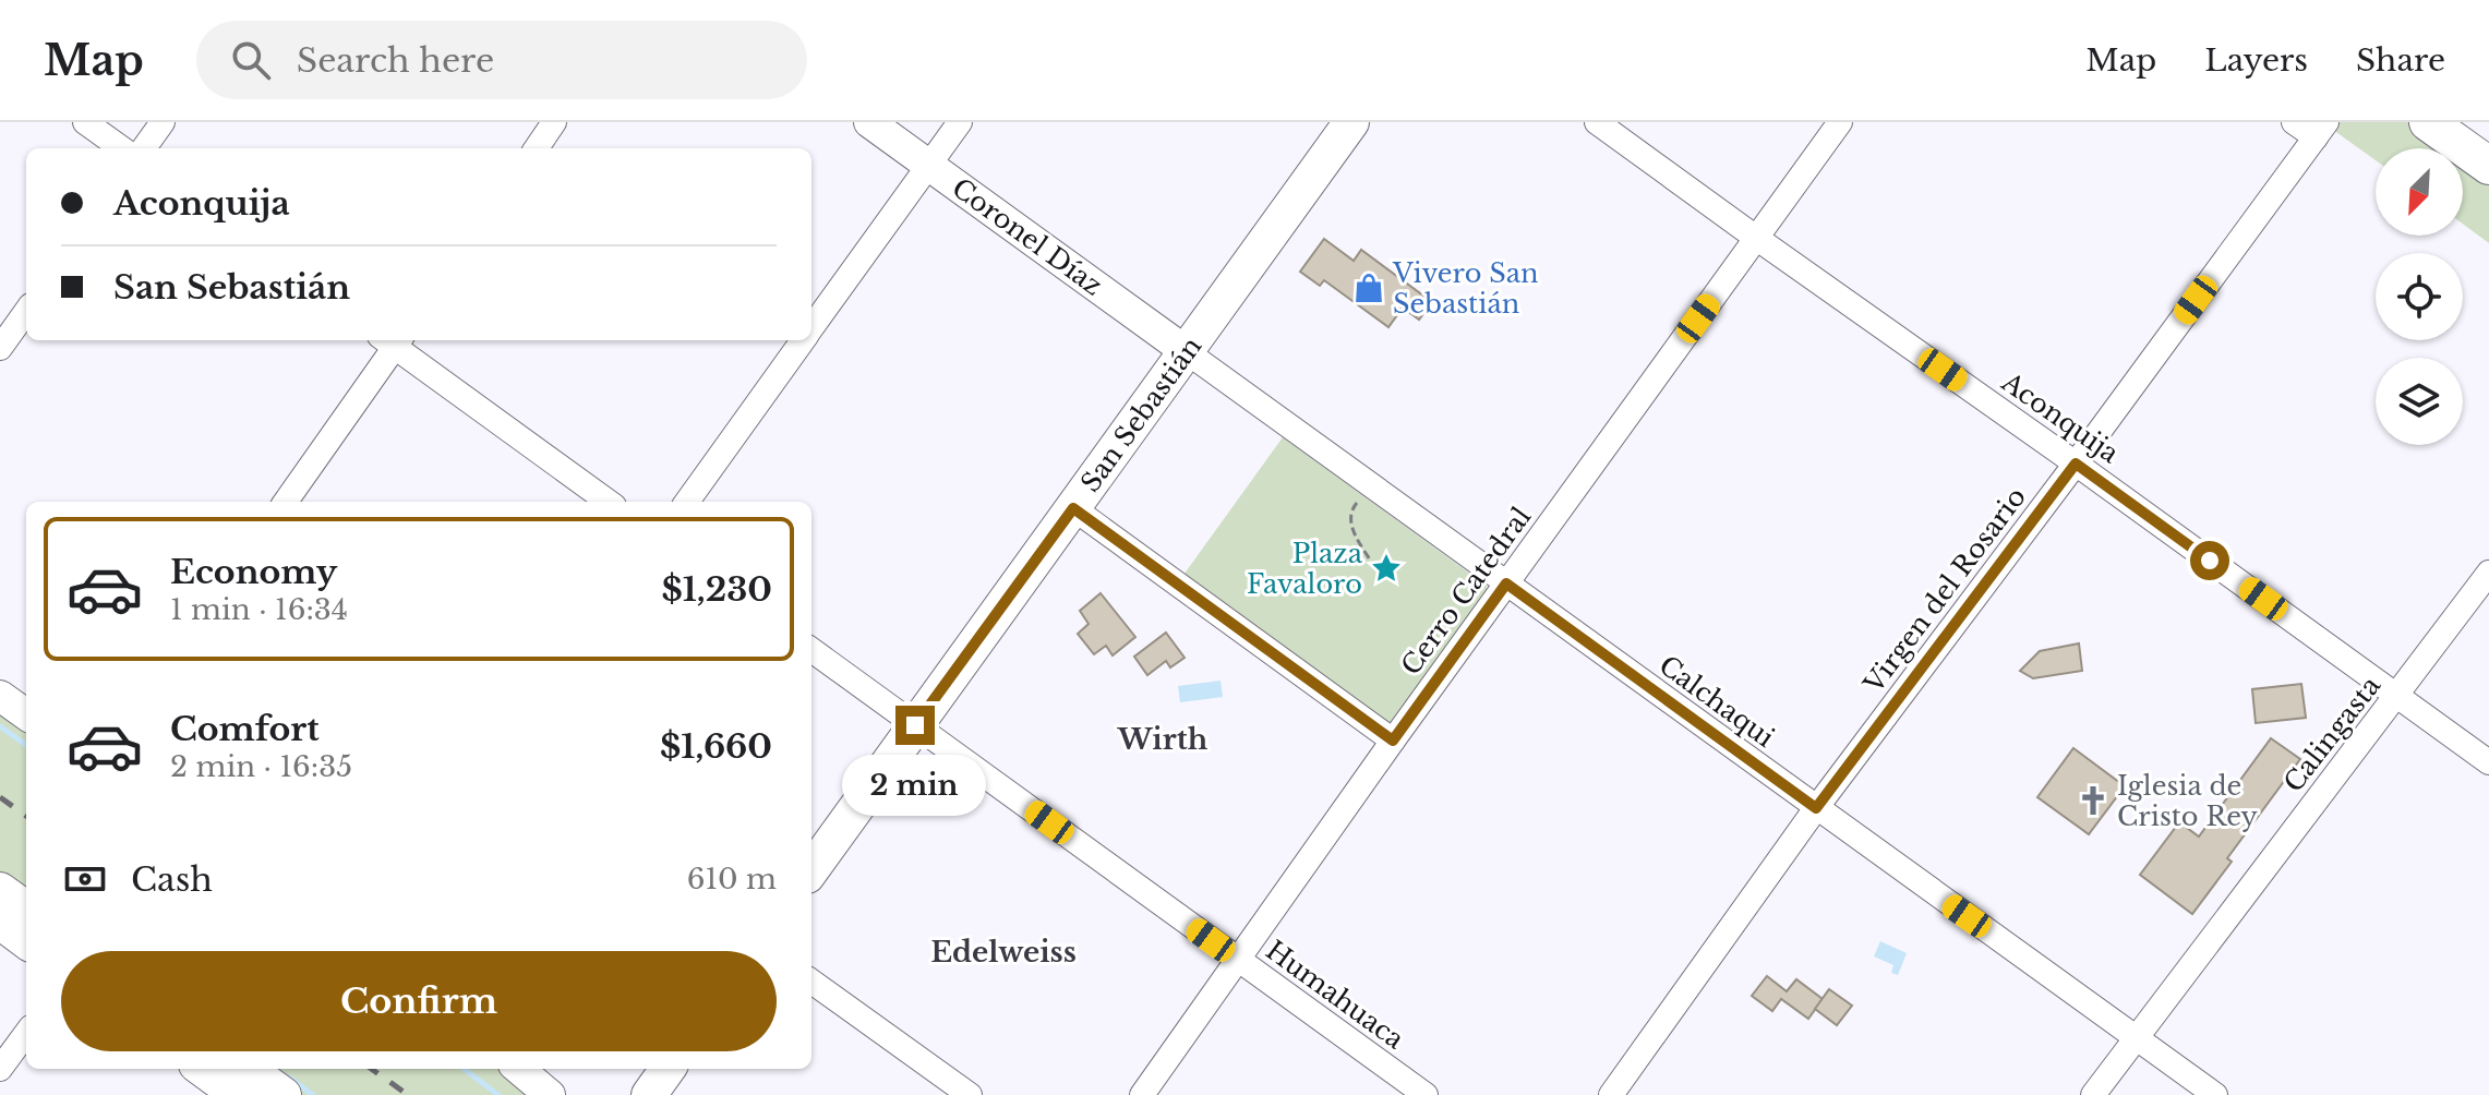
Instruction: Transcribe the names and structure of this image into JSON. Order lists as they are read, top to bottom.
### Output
{
  "streets": {
    "main road": ["San Sebastián"],
    "street": [
      "Coronel Díaz",
      "Aconquija",
      "Virgen del Rosario",
      "Cerro Catedral",
      "Calchaqui",
      "Calingasta",
      "Humahuaca"
    ]
  },
  "crossings": [
    ["Coronel Díaz", "San Sebastián"],
    ["Coronel Díaz", "Calchaqui"],
    ["San Sebastián", "Calchaqui"],
    ["San Sebastián", "Humahuaca"],
    ["Aconquija", "Virgen del Rosario"],
    ["Aconquija", "Cerro Catedral"],
    ["Aconquija", "Calingasta"],
    ["Virgen del Rosario", "Calchaqui"],
    ["Cerro Catedral", "Calchaqui"],
    ["Cerro Catedral", "Humahuaca"],
    ["Calchaqui", "Calingasta"]
  ],
  "districts": ["Wirth", "Edelweiss"],
  "places": {
    "shop": ["Vivero San Sebastián"],
    "place": ["Plaza Favaloro"],
    "church": ["Iglesia de Cristo Rey"]
  },
  "north": "bottom left",
  "page": {
    "header": "Map",
    "search": "Search here",
    "nav": ["Map", "Layers", "Share"],
    "banner": ["Aconquija", "San Sebastián"],
    "list": [
      {
        "name": "Economy",
        "note": "1 min · 16:34",
        "value": "$1,230"
      },
      {
        "name": "Comfort",
        "note": "2 min · 16:35",
        "value": "$1,660"
      }
    ],
    "bubble": "2 min",
    "pay": ["Cash", "610 m"],
    "buttons": "Confirm"
  }
}
